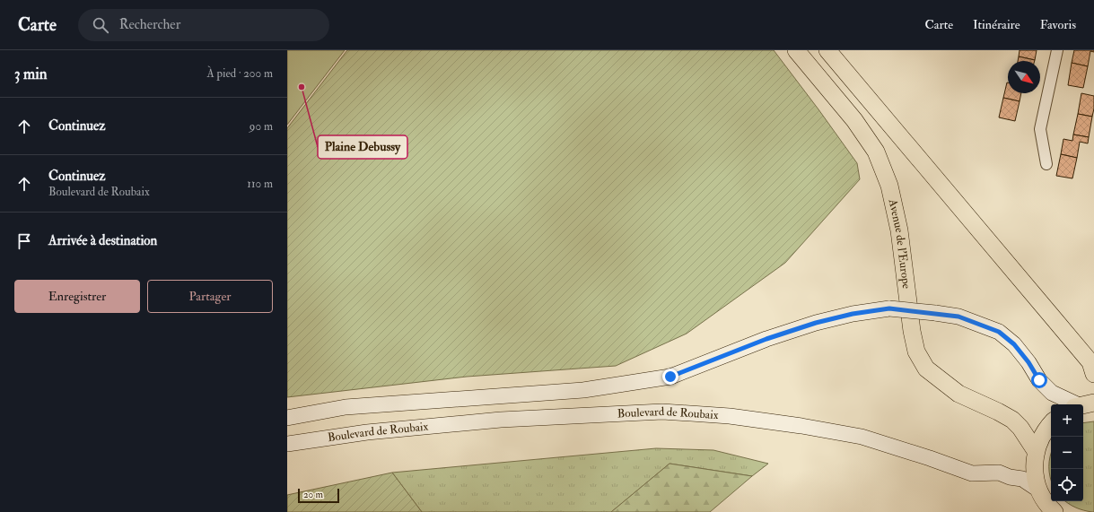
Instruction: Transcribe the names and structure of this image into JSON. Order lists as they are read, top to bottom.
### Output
{
  "streets": {
    "main road": ["Avenue de l'Europe", "Boulevard de Roubaix"]
  },
  "places": ["Plaine Debussy"],
  "scale_bar": "20 m",
  "north": "bottom right",
  "page": {
    "header": "Carte",
    "search": "Rechercher",
    "nav": ["Carte", "Itinéraire", "Favoris"],
    "heading": ["3 min", "À pied · 200 m"],
    "list": [
      ["Continuez", "90 m"],
      ["Continuez", "Boulevard de Roubaix", "110 m"],
      "Arrivée à destination"
    ],
    "buttons": ["Enregistrer", "Partager"],
    "map_buttons": ["+", "−"],
    "scale": "20 m"
  }
}
